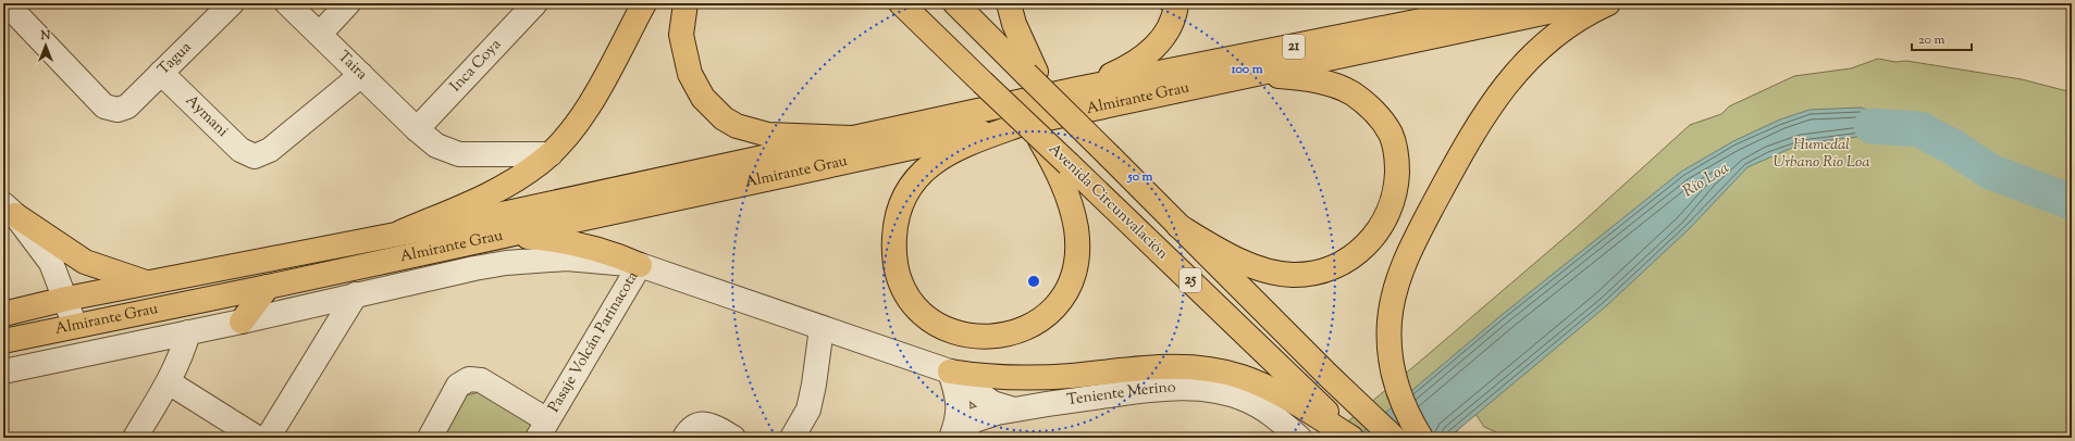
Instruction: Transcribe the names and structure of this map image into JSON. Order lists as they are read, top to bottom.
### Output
{
  "streets": {
    "main road": [
      "21",
      "Almirante Grau",
      "Avenida Circunvalación",
      "25"
    ],
    "street": [
      "Tagua",
      "Taira",
      "Inca Coya",
      "Aymani",
      "Pasaje Volcán Parinacota",
      "Teniente Merino"
    ]
  },
  "crossings": [
    ["Tagua", "Aymani"],
    ["Taira", "Inca Coya"],
    ["Taira", "Aymani"],
    ["Almirante Grau", "Avenida Circunvalación"],
    ["Almirante Grau", "Pasaje Volcán Parinacota"],
    ["Almirante Grau", "Teniente Merino"]
  ],
  "water": ["Río Loa"],
  "parks": ["Humedal Urbano Río Loa"],
  "scale_bar": "20 m",
  "north": "top",
  "rings": ["100 m", "50 m"]
}
